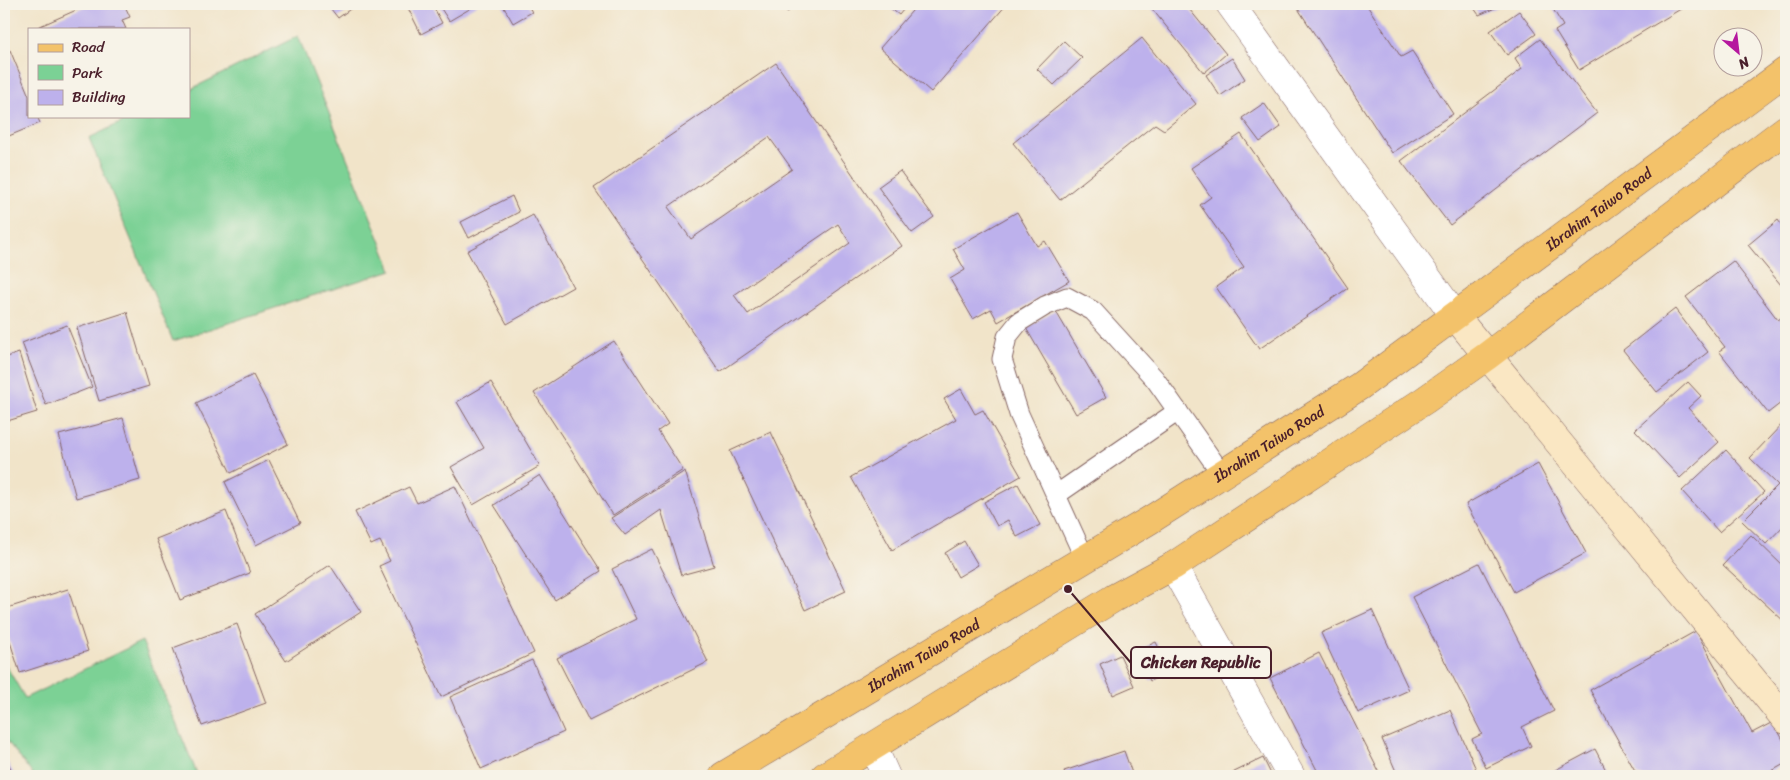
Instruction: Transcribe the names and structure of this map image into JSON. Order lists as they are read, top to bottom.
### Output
{
  "streets": {
    "main road": ["Ibrahim Taiwo Road"]
  },
  "places": ["Chicken Republic"],
  "legend": ["Road", "Park", "Building"],
  "north": "bottom right"
}
